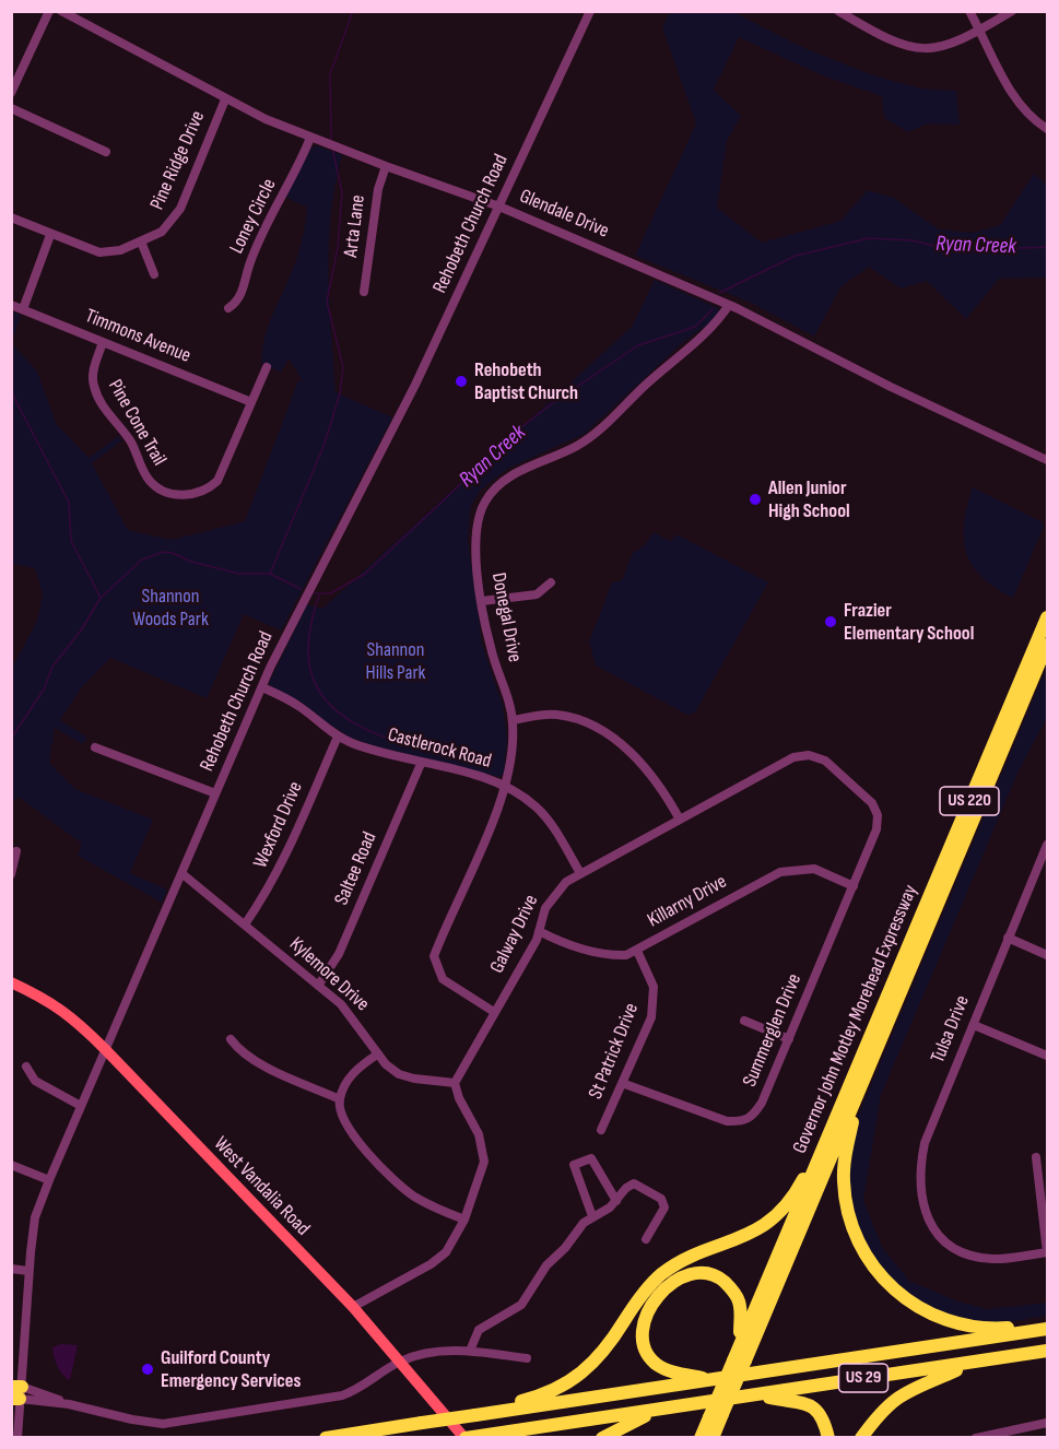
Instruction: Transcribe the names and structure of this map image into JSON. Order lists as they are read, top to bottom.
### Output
{
  "streets": {
    "highway": ["US 220", "Governor John Motley Morehead Expressway", "US 29"],
    "main road": ["West Vandalia Road"],
    "street": [
      "Pine Ridge Drive",
      "Glendale Drive",
      "Loney Circle",
      "Rehobeth Church Road",
      "Arta Lane",
      "Timmons Avenue",
      "Pine Cone Trail",
      "Donegal Drive",
      "Castlerock Road",
      "Wexford Drive",
      "Saltee Road",
      "Killarny Drive",
      "Galway Drive",
      "Kylemore Drive",
      "Tulsa Drive",
      "Summerglen Drive",
      "St Patrick Drive"
    ]
  },
  "crossings": [
    ["Pine Ridge Drive", "Glendale Drive"],
    ["Glendale Drive", "Loney Circle"],
    ["Glendale Drive", "Rehobeth Church Road"],
    ["Glendale Drive", "Arta Lane"],
    ["Glendale Drive", "Donegal Drive"],
    ["Rehobeth Church Road", "Castlerock Road"],
    ["Rehobeth Church Road", "Kylemore Drive"],
    ["Rehobeth Church Road", "West Vandalia Road"],
    ["Timmons Avenue", "Pine Cone Trail"],
    ["Donegal Drive", "Castlerock Road"],
    ["Donegal Drive", "Galway Drive"],
    ["Castlerock Road", "Wexford Drive"],
    ["Castlerock Road", "Saltee Road"],
    ["Castlerock Road", "Galway Drive"],
    ["Wexford Drive", "Kylemore Drive"],
    ["Saltee Road", "Kylemore Drive"],
    ["Killarny Drive", "Galway Drive"],
    ["Killarny Drive", "Summerglen Drive"],
    ["Killarny Drive", "St Patrick Drive"],
    ["Galway Drive", "Kylemore Drive"],
    ["Galway Drive", "Summerglen Drive"],
    ["Summerglen Drive", "St Patrick Drive"],
    ["West Vandalia Road", "US 29"]
  ],
  "water": ["Ryan Creek"],
  "parks": ["Shannon Woods Park", "Shannon Hills Park"],
  "places": [
    "Rehobeth Baptist Church",
    "Allen Junior High School",
    "Frazier Elementary School",
    "Guilford County Emergency Services"
  ]
}
